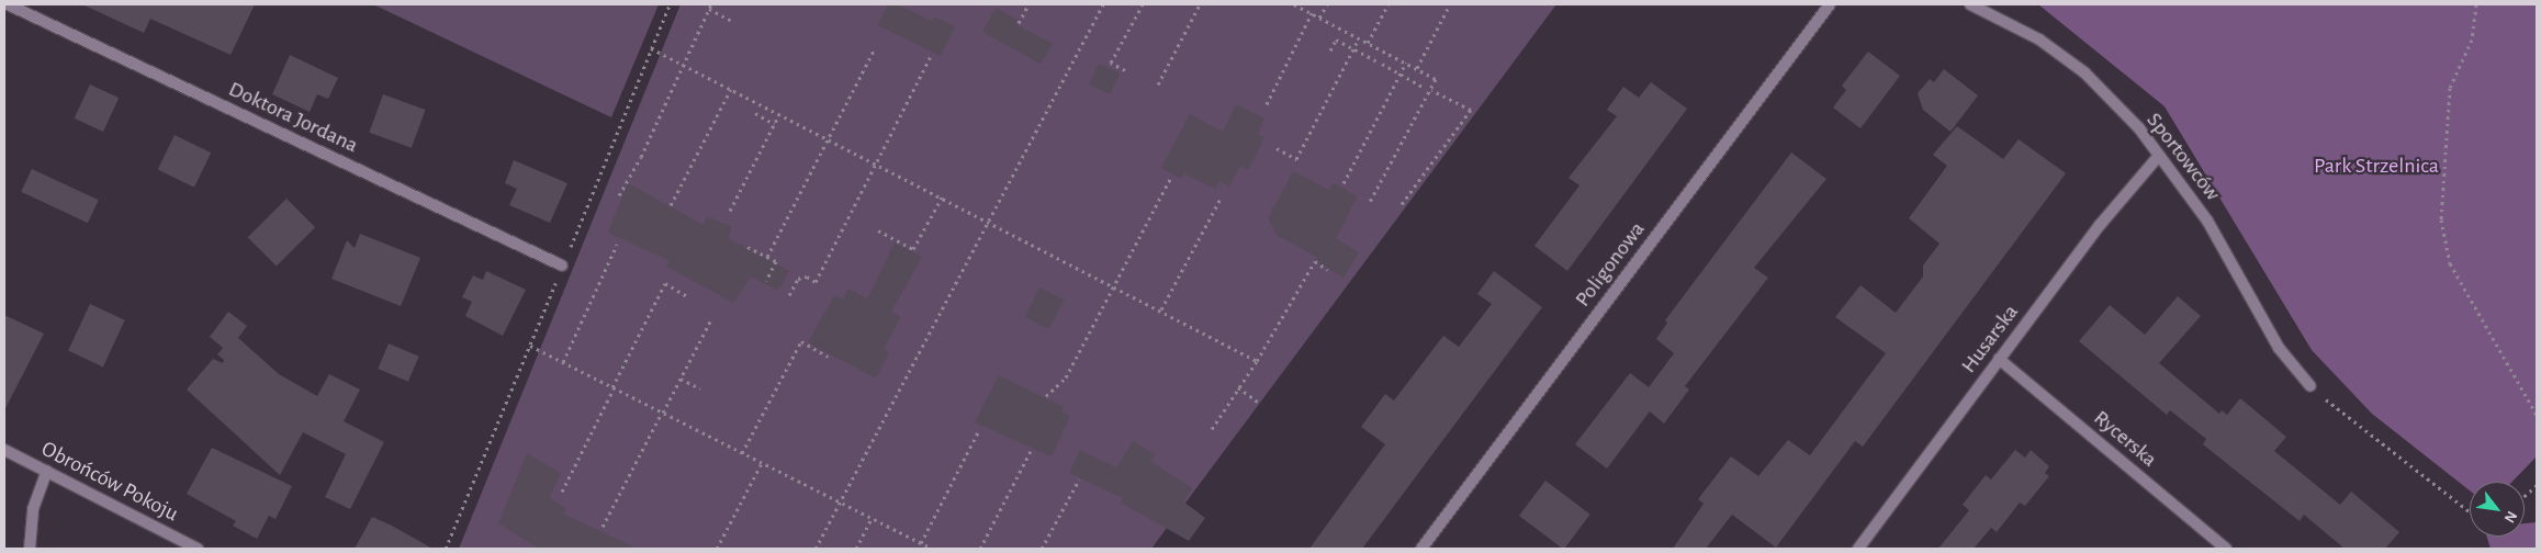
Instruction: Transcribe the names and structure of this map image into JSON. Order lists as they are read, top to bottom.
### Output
{
  "streets": {
    "street": [
      "Doktora Jordana",
      "Sportowców",
      "Poligonowa",
      "Husarska",
      "Rycerska",
      "Obrońców Pokoju"
    ]
  },
  "crossings": [
    ["Sportowców", "Husarska"],
    ["Husarska", "Rycerska"]
  ],
  "parks": ["Park Strzelnica"],
  "north": "bottom right"
}
